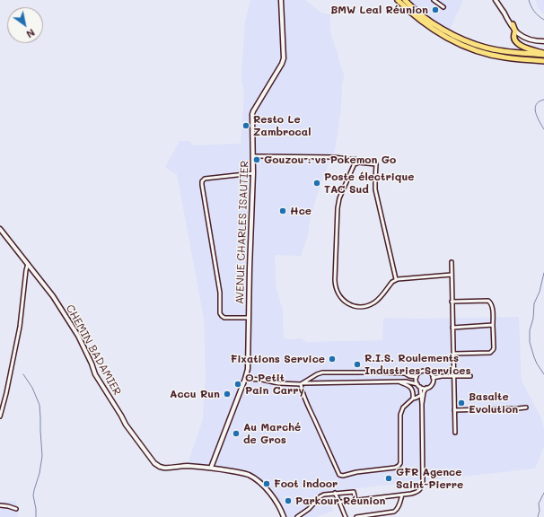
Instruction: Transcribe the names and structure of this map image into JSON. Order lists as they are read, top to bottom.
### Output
{
  "streets": {
    "street": ["AVENUE CHARLES ISAUTIER", "CHEMIN BADAMIER"]
  },
  "crossings": [
    ["AVENUE CHARLES ISAUTIER", "CHEMIN BADAMIER"]
  ],
  "places": [
    "BMW Leal Réunion",
    "Resto Le Zambrocal",
    "Gouzou : vs Pokemon Go",
    "Poste électrique TAC Sud",
    "Hce",
    "Fixations Service",
    "R.I.S. Roulements Industries Services",
    "O Petit Pain Carry",
    "Accu Run",
    "Basalte Evolution",
    "Au Marché de Gros",
    "GFR Agence Saint-Pierre",
    "Foot indoor",
    "Parkour Réunion"
  ],
  "north": "bottom right"
}
